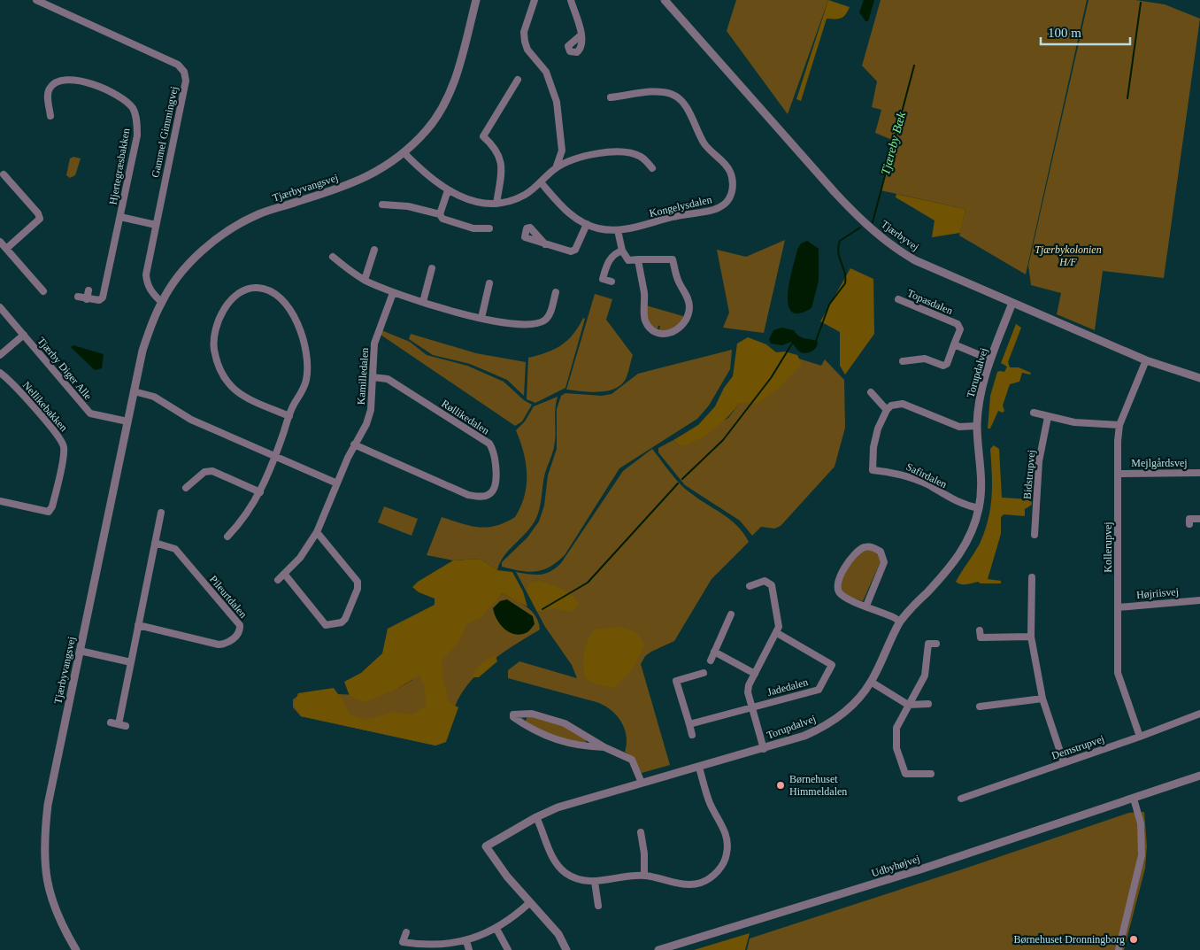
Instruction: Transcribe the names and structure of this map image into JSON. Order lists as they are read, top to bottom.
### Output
{
  "streets": {
    "street": [
      "Gammel Gimmingvej",
      "Hjertegræsbakken",
      "Tjærbyvangsvej",
      "Kongelysdalen",
      "Tjærbyvej",
      "Topasdalen",
      "Tjærby Diger Alle",
      "Torupdalvej",
      "Kamilledalen",
      "Nellikebakken",
      "Røllikedalen",
      "Mejlgårdsvej",
      "Bidstrupvej",
      "Safirdalen",
      "Kollerupvej",
      "Højriisvej",
      "Pileurtdalen",
      "Jadedalen",
      "Demstrupvej",
      "Udbyhøjvej"
    ]
  },
  "crossings": [
    ["Gammel Gimmingvej", "Hjertegræsbakken"],
    ["Gammel Gimmingvej", "Tjærbyvangsvej"],
    ["Tjærbyvangsvej", "Tjærby Diger Alle"],
    ["Tjærbyvej", "Torupdalvej"],
    ["Tjærbyvej", "Kollerupvej"],
    ["Torupdalvej", "Safirdalen"],
    ["Torupdalvej", "Jadedalen"],
    ["Kamilledalen", "Røllikedalen"],
    ["Mejlgårdsvej", "Kollerupvej"],
    ["Kollerupvej", "Højriisvej"],
    ["Kollerupvej", "Demstrupvej"]
  ],
  "water": ["Tjæreby Bæk"],
  "parks": ["Tjærbykolonien H/F"],
  "places": ["Børnehuset Himmeldalen", "Børnehuset Dronningborg"],
  "scale_bar": "100 m"
}
